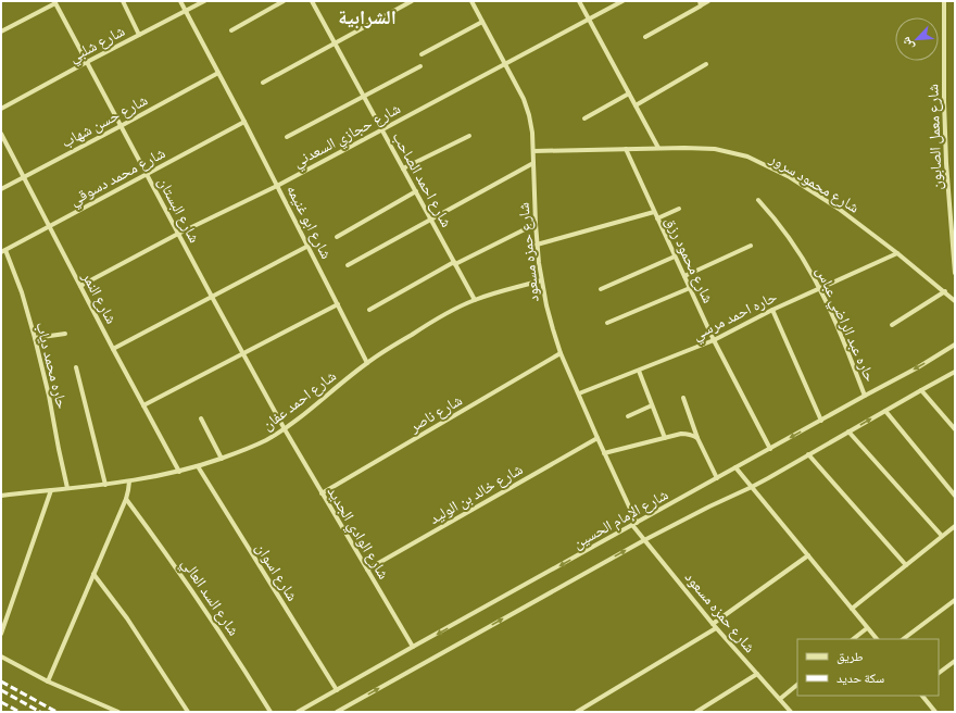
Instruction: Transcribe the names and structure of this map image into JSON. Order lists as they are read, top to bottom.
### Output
{
  "streets": {
    "street": [
      "شارع شلبي",
      "شارع حسن شهاب",
      "شارع حجازي السعدني",
      "شارع معمل الصابون",
      "شارع محمد دسوقي",
      "شارع احمد الصاحب",
      "شارع محمود سرور",
      "شارع البستان",
      "شارع ابو غنيمه",
      "شارع حمزه مسعود",
      "شارع محمود رزق",
      "شارع النمر",
      "حاره احمد مرسي",
      "حاره عبد الراضي عباس",
      "حاره محمد دياب",
      "شارع احمد عفان",
      "شارع ناصر",
      "شارع خالد بن الوليد",
      "شارع الإمام الحسين",
      "شارع الوادي الجديد",
      "شارع اسوان",
      "شارع السد العالي"
    ]
  },
  "crossings": [
    ["شارع شلبي", "شارع البستان"],
    ["شارع شلبي", "شارع ابو غنيمه"],
    ["شارع حسن شهاب", "شارع البستان"],
    ["شارع حسن شهاب", "شارع ابو غنيمه"],
    ["شارع حسن شهاب", "شارع النمر"],
    ["شارع حجازي السعدني", "شارع احمد الصاحب"],
    ["شارع حجازي السعدني", "شارع البستان"],
    ["شارع حجازي السعدني", "شارع ابو غنيمه"],
    ["شارع حجازي السعدني", "شارع حمزه مسعود"],
    ["شارع حجازي السعدني", "شارع النمر"],
    ["شارع محمد دسوقي", "شارع البستان"],
    ["شارع محمد دسوقي", "شارع ابو غنيمه"],
    ["شارع محمد دسوقي", "شارع النمر"],
    ["شارع محمد دسوقي", "حاره محمد دياب"],
    ["شارع احمد الصاحب", "شارع احمد عفان"],
    ["شارع محمود سرور", "شارع حمزه مسعود"],
    ["شارع محمود سرور", "شارع محمود رزق"],
    ["شارع محمود سرور", "حاره احمد مرسي"],
    ["شارع البستان", "شارع احمد عفان"],
    ["شارع البستان", "شارع الوادي الجديد"],
    ["شارع ابو غنيمه", "شارع احمد عفان"],
    ["شارع حمزه مسعود", "حاره احمد مرسي"],
    ["شارع حمزه مسعود", "شارع احمد عفان"],
    ["شارع حمزه مسعود", "شارع ناصر"],
    ["شارع حمزه مسعود", "شارع خالد بن الوليد"],
    ["شارع حمزه مسعود", "شارع الإمام الحسين"],
    ["شارع محمود رزق", "حاره احمد مرسي"],
    ["شارع محمود رزق", "شارع الإمام الحسين"],
    ["شارع النمر", "شارع احمد عفان"],
    ["حاره احمد مرسي", "حاره عبد الراضي عباس"],
    ["حاره عبد الراضي عباس", "شارع الإمام الحسين"],
    ["حاره محمد دياب", "شارع احمد عفان"],
    ["شارع احمد عفان", "شارع الوادي الجديد"],
    ["شارع احمد عفان", "شارع اسوان"],
    ["شارع ناصر", "شارع الوادي الجديد"],
    ["شارع خالد بن الوليد", "شارع الوادي الجديد"],
    ["شارع الإمام الحسين", "شارع الوادي الجديد"],
    ["شارع الإمام الحسين", "شارع اسوان"]
  ],
  "districts": ["الشرابية"],
  "legend": ["طريق", "سكة حديد"],
  "north": "bottom left"
}
